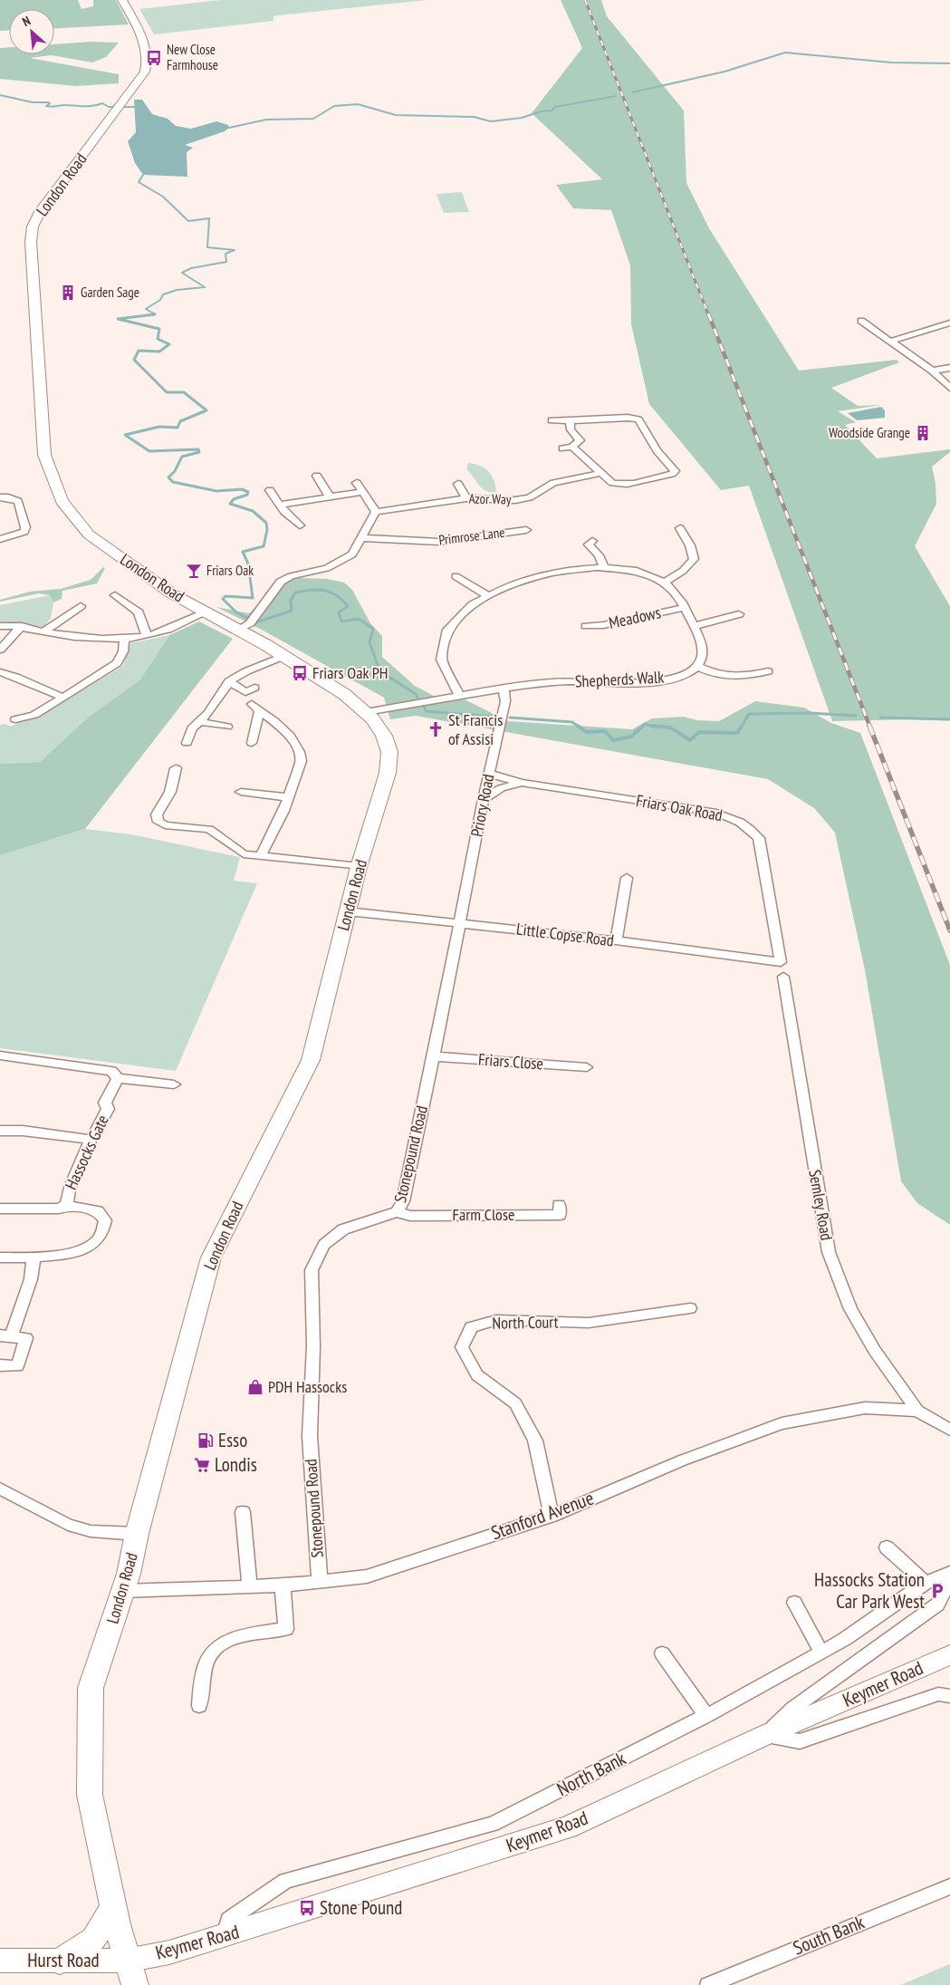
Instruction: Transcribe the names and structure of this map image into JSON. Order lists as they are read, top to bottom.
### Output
{
  "streets": {
    "main road": ["London Road", "Keymer Road", "Hurst Road"],
    "street": [
      "Azor Way",
      "Primrose Lane",
      "Meadows",
      "Shepherds Walk",
      "Priory Road",
      "Friars Oak Road",
      "Little Copse Road",
      "Friars Close",
      "Hassocks Gate",
      "Stonepound Road",
      "Semley Road",
      "Farm Close",
      "North Court",
      "Stanford Avenue",
      "North Bank",
      "South Bank"
    ]
  },
  "crossings": [
    ["London Road", "Shepherds Walk"],
    ["London Road", "Little Copse Road"],
    ["London Road", "Stanford Avenue"],
    ["London Road", "Keymer Road"],
    ["London Road", "Hurst Road"],
    ["Shepherds Walk", "Priory Road"],
    ["Priory Road", "Friars Oak Road"],
    ["Priory Road", "Little Copse Road"],
    ["Priory Road", "Stonepound Road"],
    ["Friars Oak Road", "Little Copse Road"],
    ["Little Copse Road", "Stonepound Road"],
    ["Friars Close", "Stonepound Road"],
    ["Stonepound Road", "Farm Close"],
    ["Stonepound Road", "Stanford Avenue"],
    ["Semley Road", "Stanford Avenue"],
    ["North Court", "Stanford Avenue"],
    ["Keymer Road", "North Bank"],
    ["Keymer Road", "Hurst Road"]
  ],
  "places": {
    "bus stop": ["New Close Farmhouse", "Friars Oak PH", "Stone Pound"],
    "building": ["Garden Sage", "Woodside Grange"],
    "bar": ["Friars Oak"],
    "church": ["St Francis of Assisi"],
    "shop": ["PDH Hassocks"],
    "fuel station": ["Esso"],
    "supermarket": ["Londis"],
    "parking": ["Hassocks Station Car Park West"]
  },
  "north": "top left"
}
